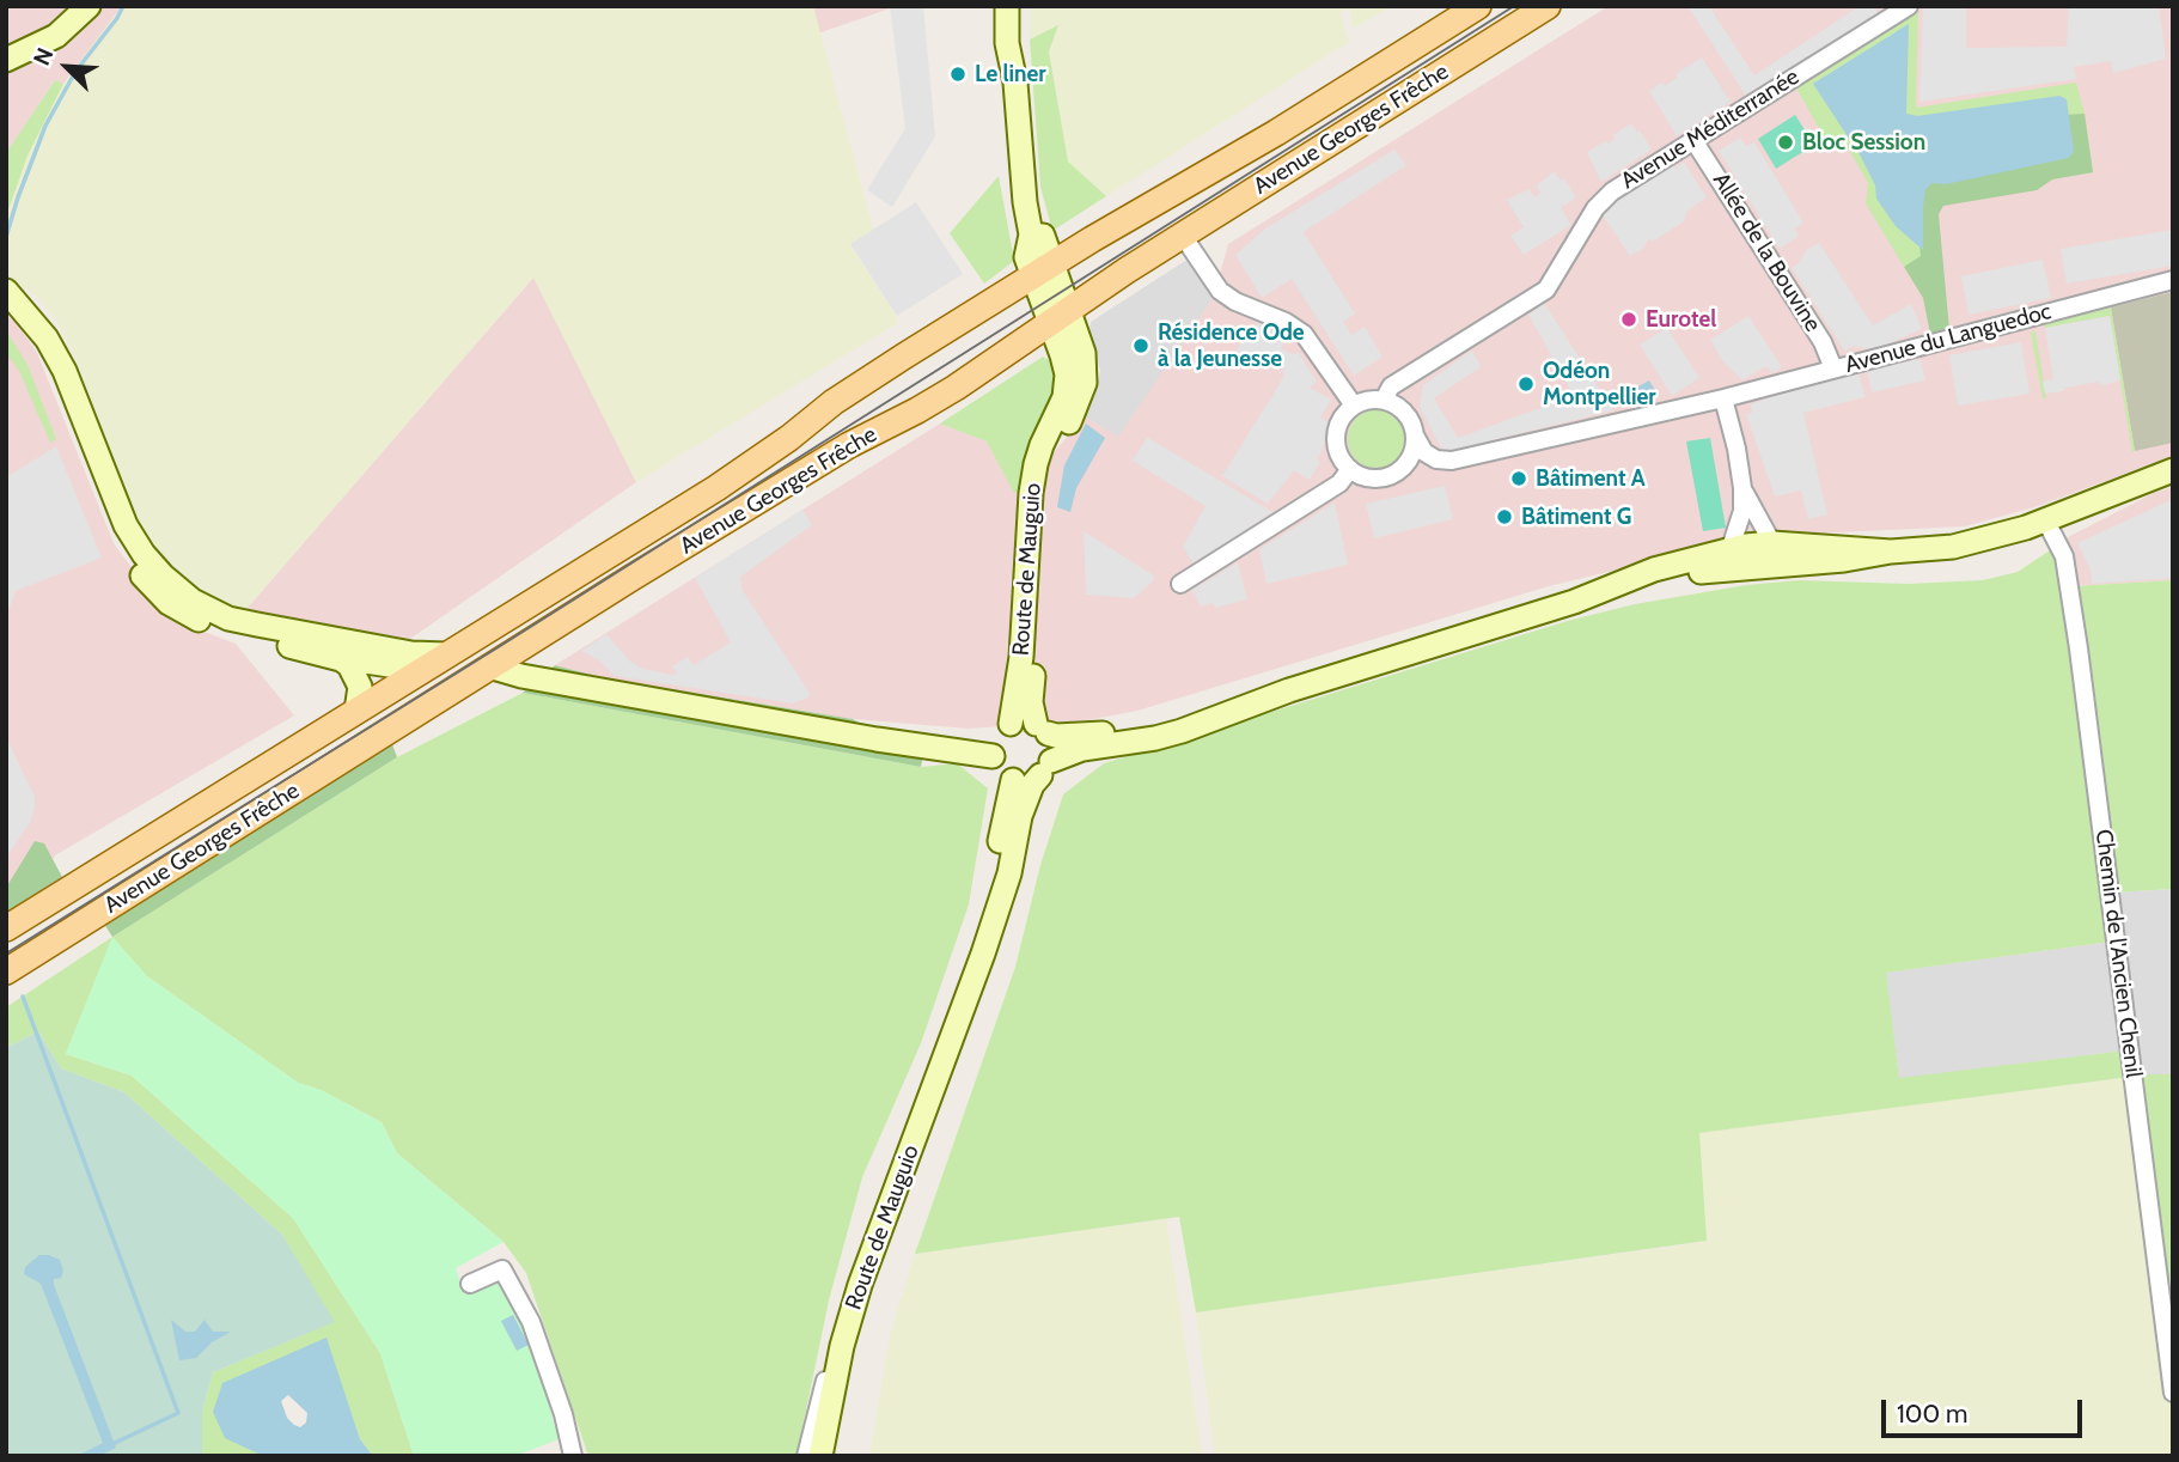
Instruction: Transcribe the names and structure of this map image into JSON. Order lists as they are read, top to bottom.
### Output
{
  "streets": {
    "main road": ["Avenue Georges Frêche"],
    "street": [
      "Avenue Méditerranée",
      "Allée de la Bouvine",
      "Avenue du Languedoc",
      "Route de Mauguio",
      "Chemin de l'Ancien Chenil"
    ]
  },
  "crossings": [
    ["Avenue Georges Frêche", "Route de Mauguio"],
    ["Avenue Méditerranée", "Allée de la Bouvine"],
    ["Avenue Méditerranée", "Avenue du Languedoc"],
    ["Allée de la Bouvine", "Avenue du Languedoc"]
  ],
  "places": [
    "Le liner",
    "Bloc Session",
    "Eurotel",
    "Résidence Ode à la Jeunesse",
    "Odéon Montpellier",
    "Bâtiment A",
    "Bâtiment G"
  ],
  "scale_bar": "100 m",
  "north": "top left"
}
